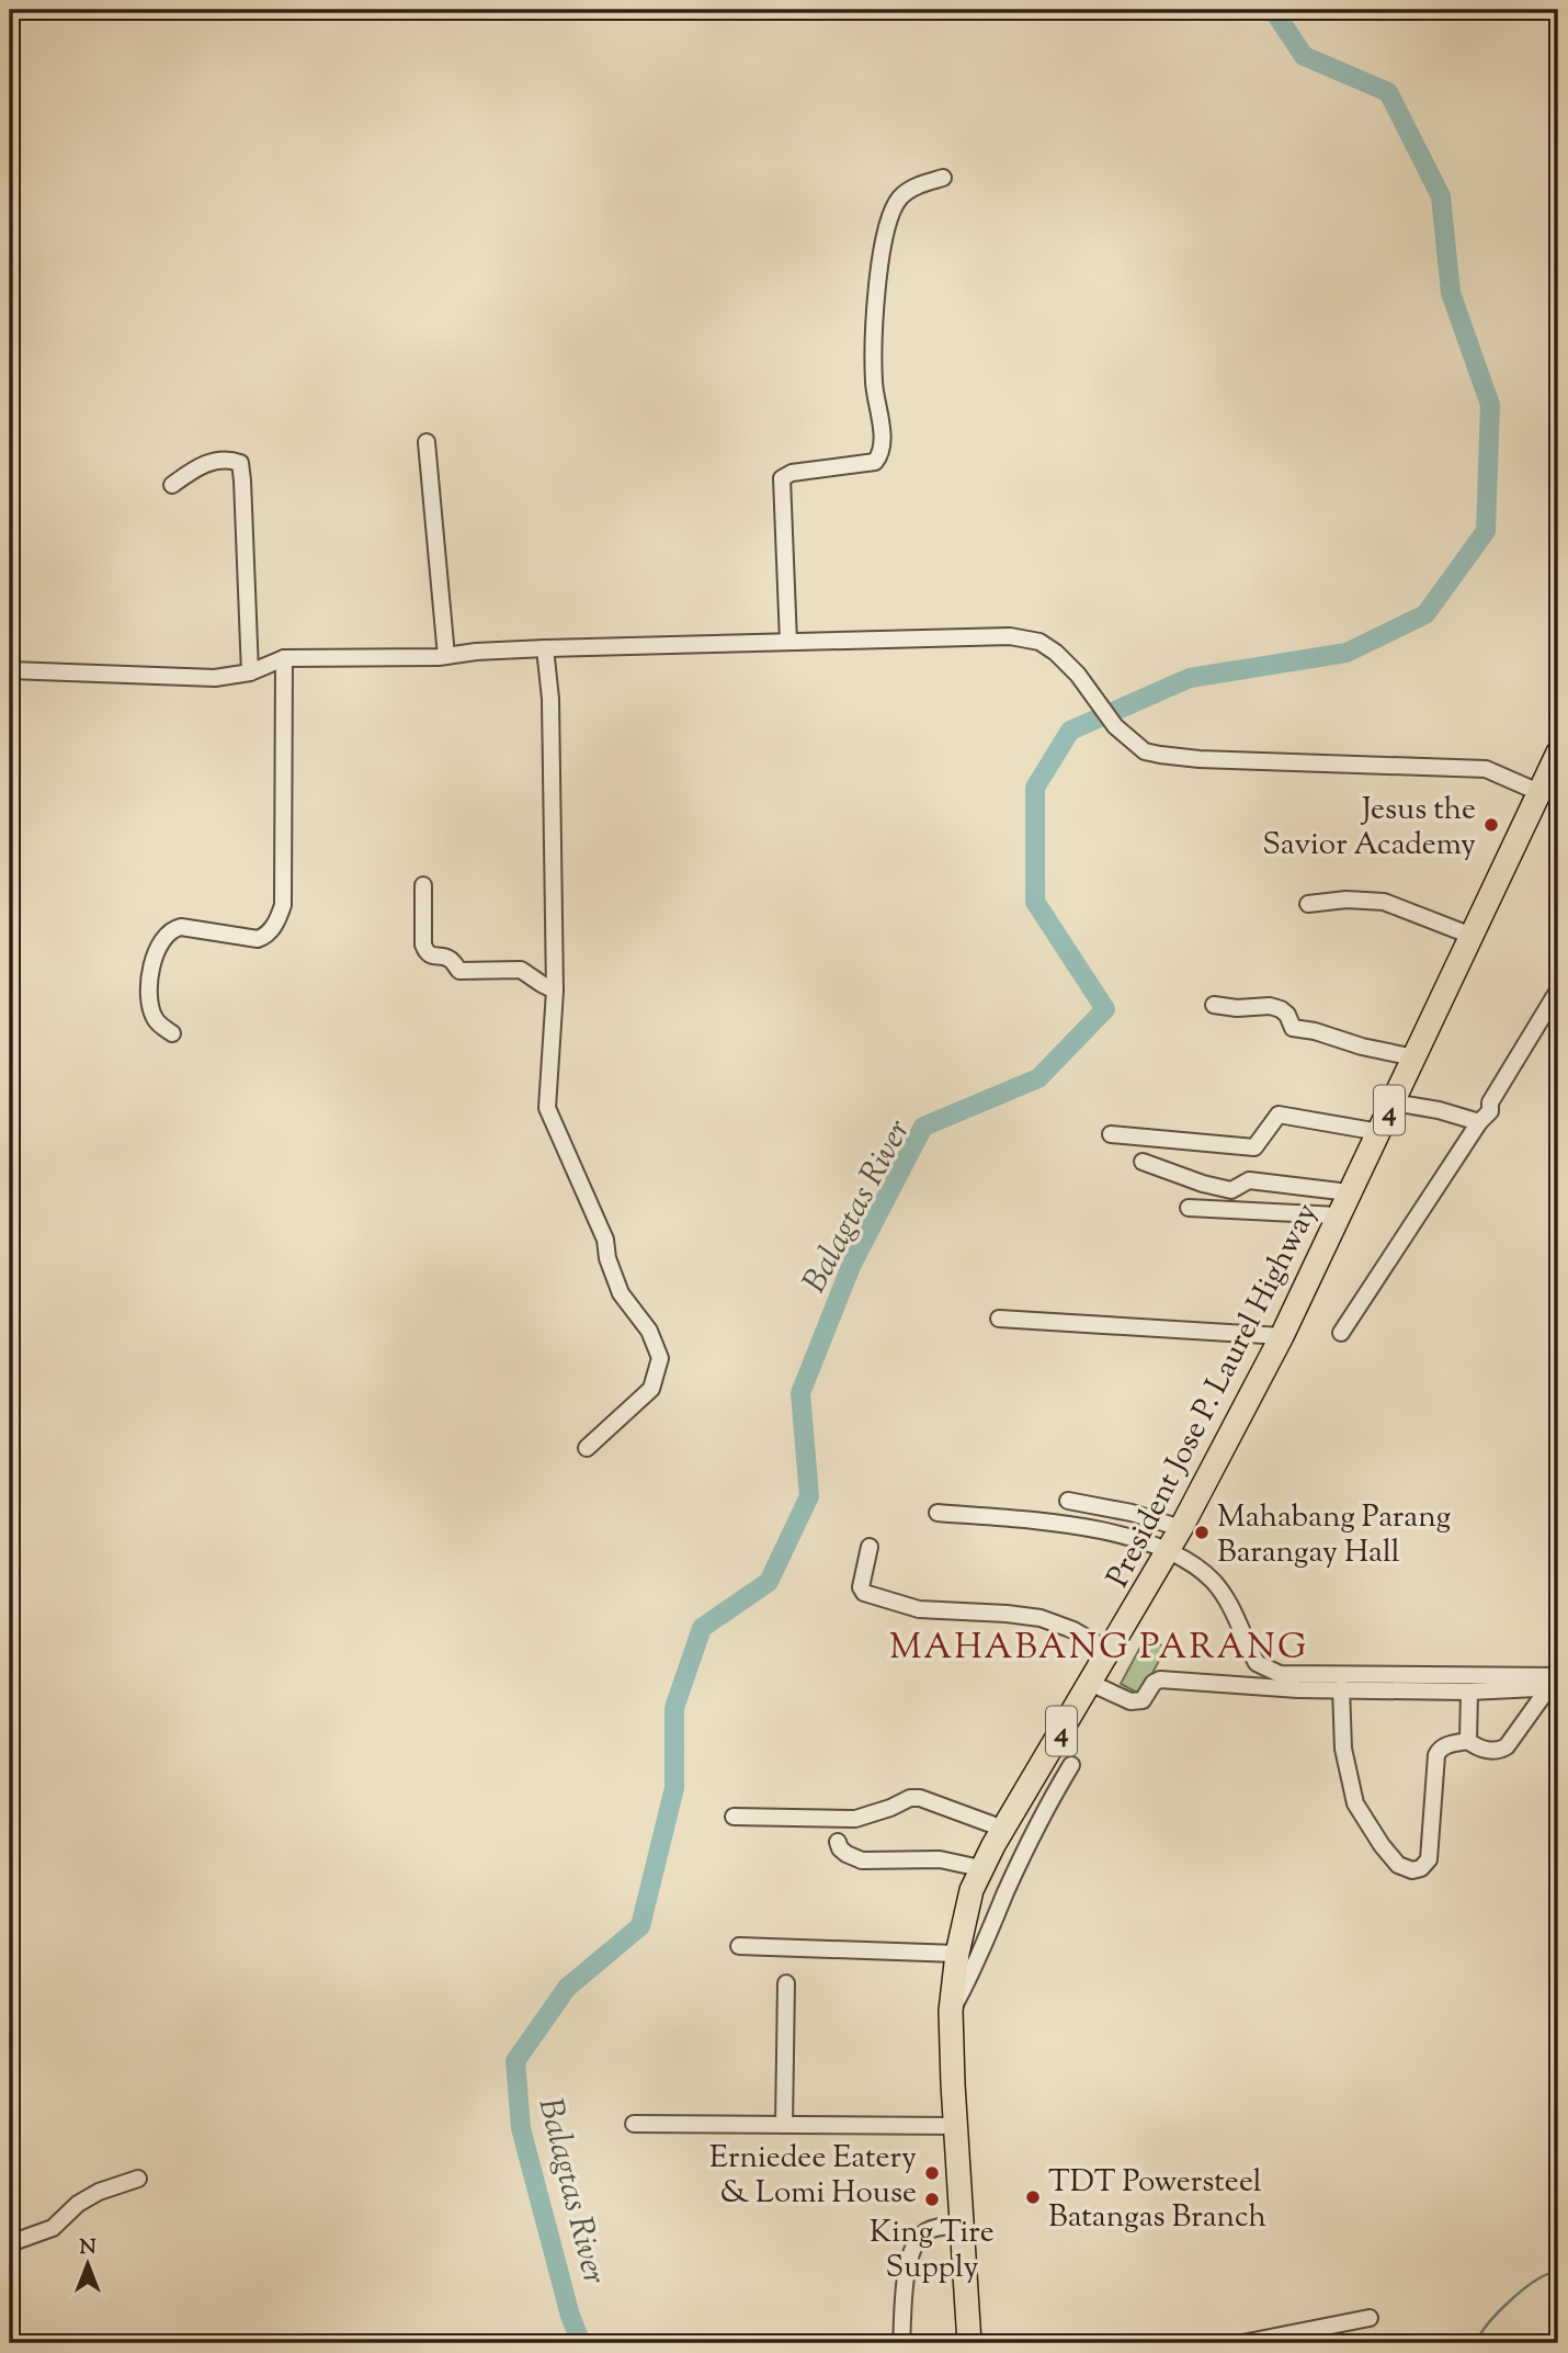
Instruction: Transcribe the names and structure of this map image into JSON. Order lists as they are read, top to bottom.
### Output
{
  "streets": {
    "highway": ["4", "President Jose P. Laurel Highway"]
  },
  "districts": ["MAHABANG PARANG"],
  "water": ["Balagtas River"],
  "places": [
    "Jesus the Savior Academy",
    "Mahabang Parang Barangay Hall",
    "Erniedee Eatery & Lomi House",
    "TDT Powersteel Batangas Branch",
    "King Tire Supply"
  ],
  "north": "top"
}
